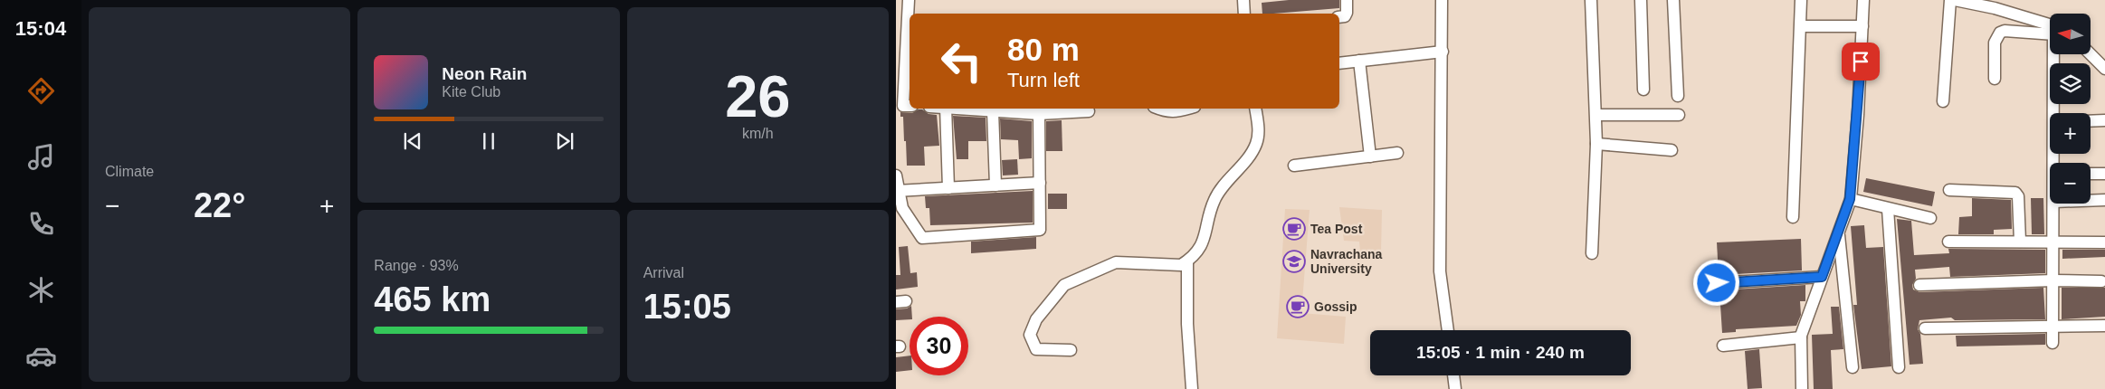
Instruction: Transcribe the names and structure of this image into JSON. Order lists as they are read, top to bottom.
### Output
{
  "places": {
    "cafe": ["Tea Post", "Gossip"],
    "school or university": ["Navrachana University"]
  },
  "north": "left",
  "page": {
    "tabs": "15:04",
    "tile": [
      "Climate",
      ["26", "km/h"],
      ["Range · 93%", "465 km"],
      ["Arrival", "15:05"]
    ],
    "map_buttons": ["+", "−"],
    "turn": ["80 m", "Turn left"],
    "song": ["Neon Rain", "Kite Club"],
    "heat": ["−", "22°", "+"],
    "limit": "30",
    "trip": "15:05 · 1 min · 240 m"
  }
}
